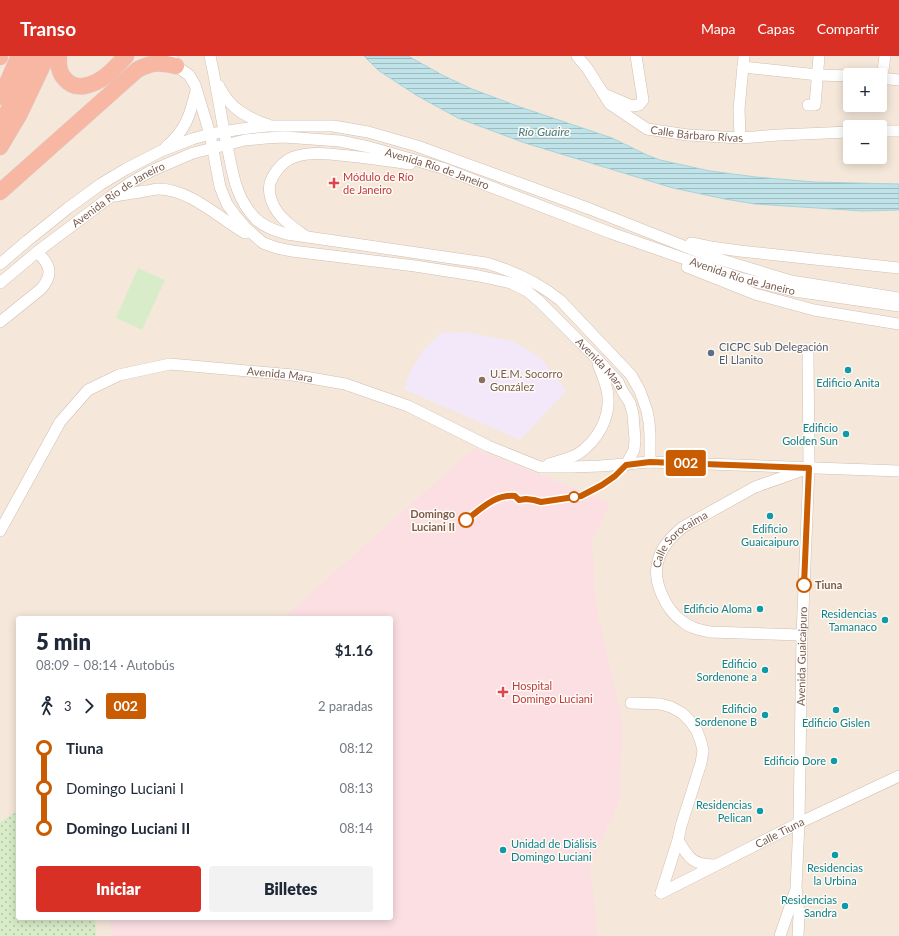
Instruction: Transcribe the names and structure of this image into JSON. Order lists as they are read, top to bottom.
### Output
{
  "streets": {
    "street": [
      "Calle Bárbaro Rívas",
      "Avenida Río de Janeiro",
      "Avenida Mara",
      "Calle Sorocaima",
      "Avenida Guaicaipuro",
      "Calle Tiuna"
    ]
  },
  "crossings": [
    ["Avenida Río de Janeiro", "Avenida Mara"],
    ["Avenida Mara", "Calle Sorocaima"],
    ["Avenida Mara", "Avenida Guaicaipuro"],
    ["Calle Sorocaima", "Avenida Guaicaipuro"],
    ["Avenida Guaicaipuro", "Calle Tiuna"]
  ],
  "water": ["Río Guaire"],
  "places": {
    "health": ["Módulo de Río de Janeiro", "Hospital Domingo Luciani"],
    "other": [
      "CICPC Sub Delegación El Llanito",
      "Edificio Anita",
      "U.E.M. Socorro González",
      "Edificio Golden Sun",
      "Edificio Guaicaipuro",
      "Domingo Luciani II",
      "Tiuna",
      "Edificio Aloma",
      "Residencias Tamanaco",
      "Edificio Sordenone a",
      "Edificio Gislen",
      "Edificio Sordenone B",
      "Edificio Dore",
      "Residencias Pelican",
      "Unidad de Diálisis Domingo Luciani",
      "Residencias la Urbina",
      "Residencias Sandra"
    ]
  },
  "lines": ["bus line 002"],
  "page": {
    "header": "Transo",
    "nav": ["Mapa", "Capas", "Compartir"],
    "on_map": "002",
    "map_buttons": ["+", "−"],
    "heading": ["5 min", "08:09 – 08:14 · Autobús", "$1.16"],
    "legs": ["3", "002", "2 paradas"],
    "list": [
      {
        "name": "Tiuna",
        "value": "08:12"
      },
      {
        "name": "Domingo Luciani I",
        "value": "08:13"
      },
      {
        "name": "Domingo Luciani II",
        "value": "08:14"
      }
    ],
    "buttons": ["Iniciar", "Billetes"]
  }
}
